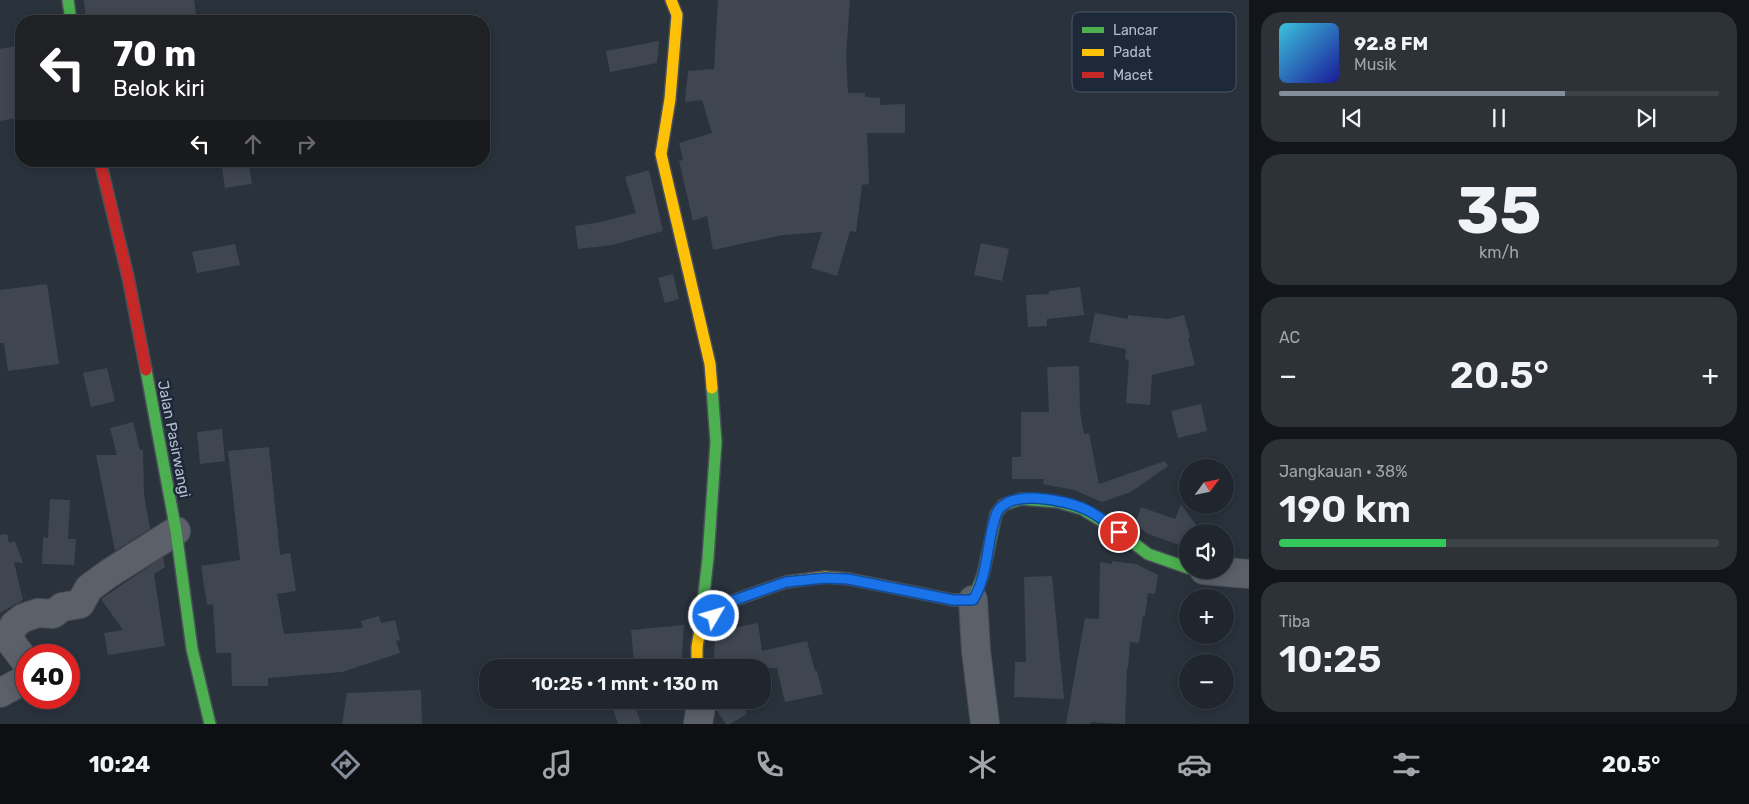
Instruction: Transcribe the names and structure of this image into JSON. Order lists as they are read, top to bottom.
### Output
{
  "streets": {
    "street": ["Jalan Pasirwangi"]
  },
  "legend": ["Lancar", "Padat", "Macet"],
  "north": "top right",
  "page": {
    "turn": ["70 m", "Belok kiri"],
    "song": ["92.8 FM", "Musik"],
    "tile": [
      ["35", "km/h"],
      "AC",
      ["Jangkauan · 38%", "190 km"],
      ["Tiba", "10:25"]
    ],
    "heat": ["−", "20.5°", "+"],
    "map_buttons": ["+", "−"],
    "limit": "40",
    "trip": "10:25 · 1 mnt · 130 m",
    "tabs": ["10:24", "20.5°"]
  }
}
